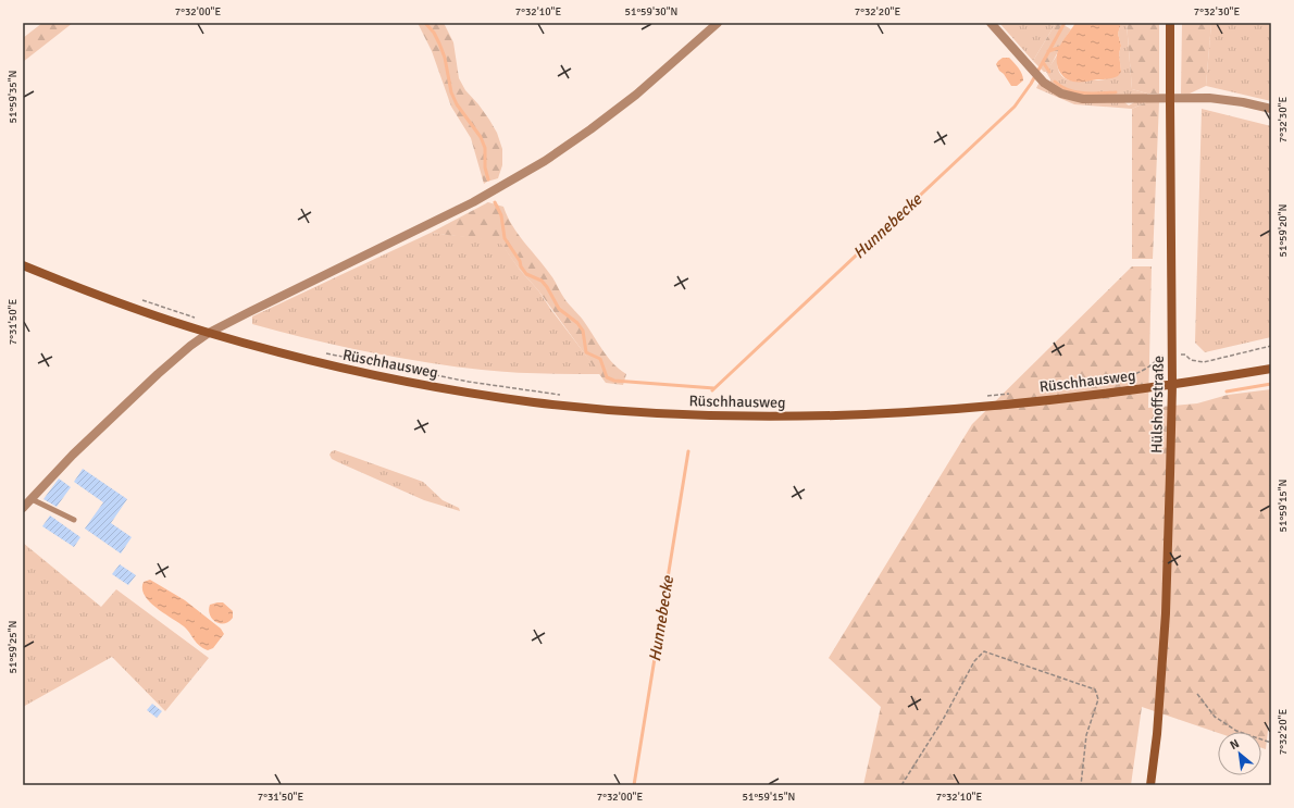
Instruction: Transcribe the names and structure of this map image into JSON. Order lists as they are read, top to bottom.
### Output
{
  "streets": {
    "main road": ["Rüschhausweg", "Hülshoffstraße"]
  },
  "crossings": [
    ["Rüschhausweg", "Hülshoffstraße"]
  ],
  "water": ["Hunnebecke"],
  "north": "top left",
  "coordinates": [
    "7°32'00\"E",
    "7°32'10\"E",
    "51°59'30\"N",
    "7°32'20\"E",
    "7°32'30\"E",
    "51°59'35\"N",
    "51°59'20\"N",
    "7°31'50\"E",
    "51°59'15\"N",
    "51°59'25\"N"
  ]
}
